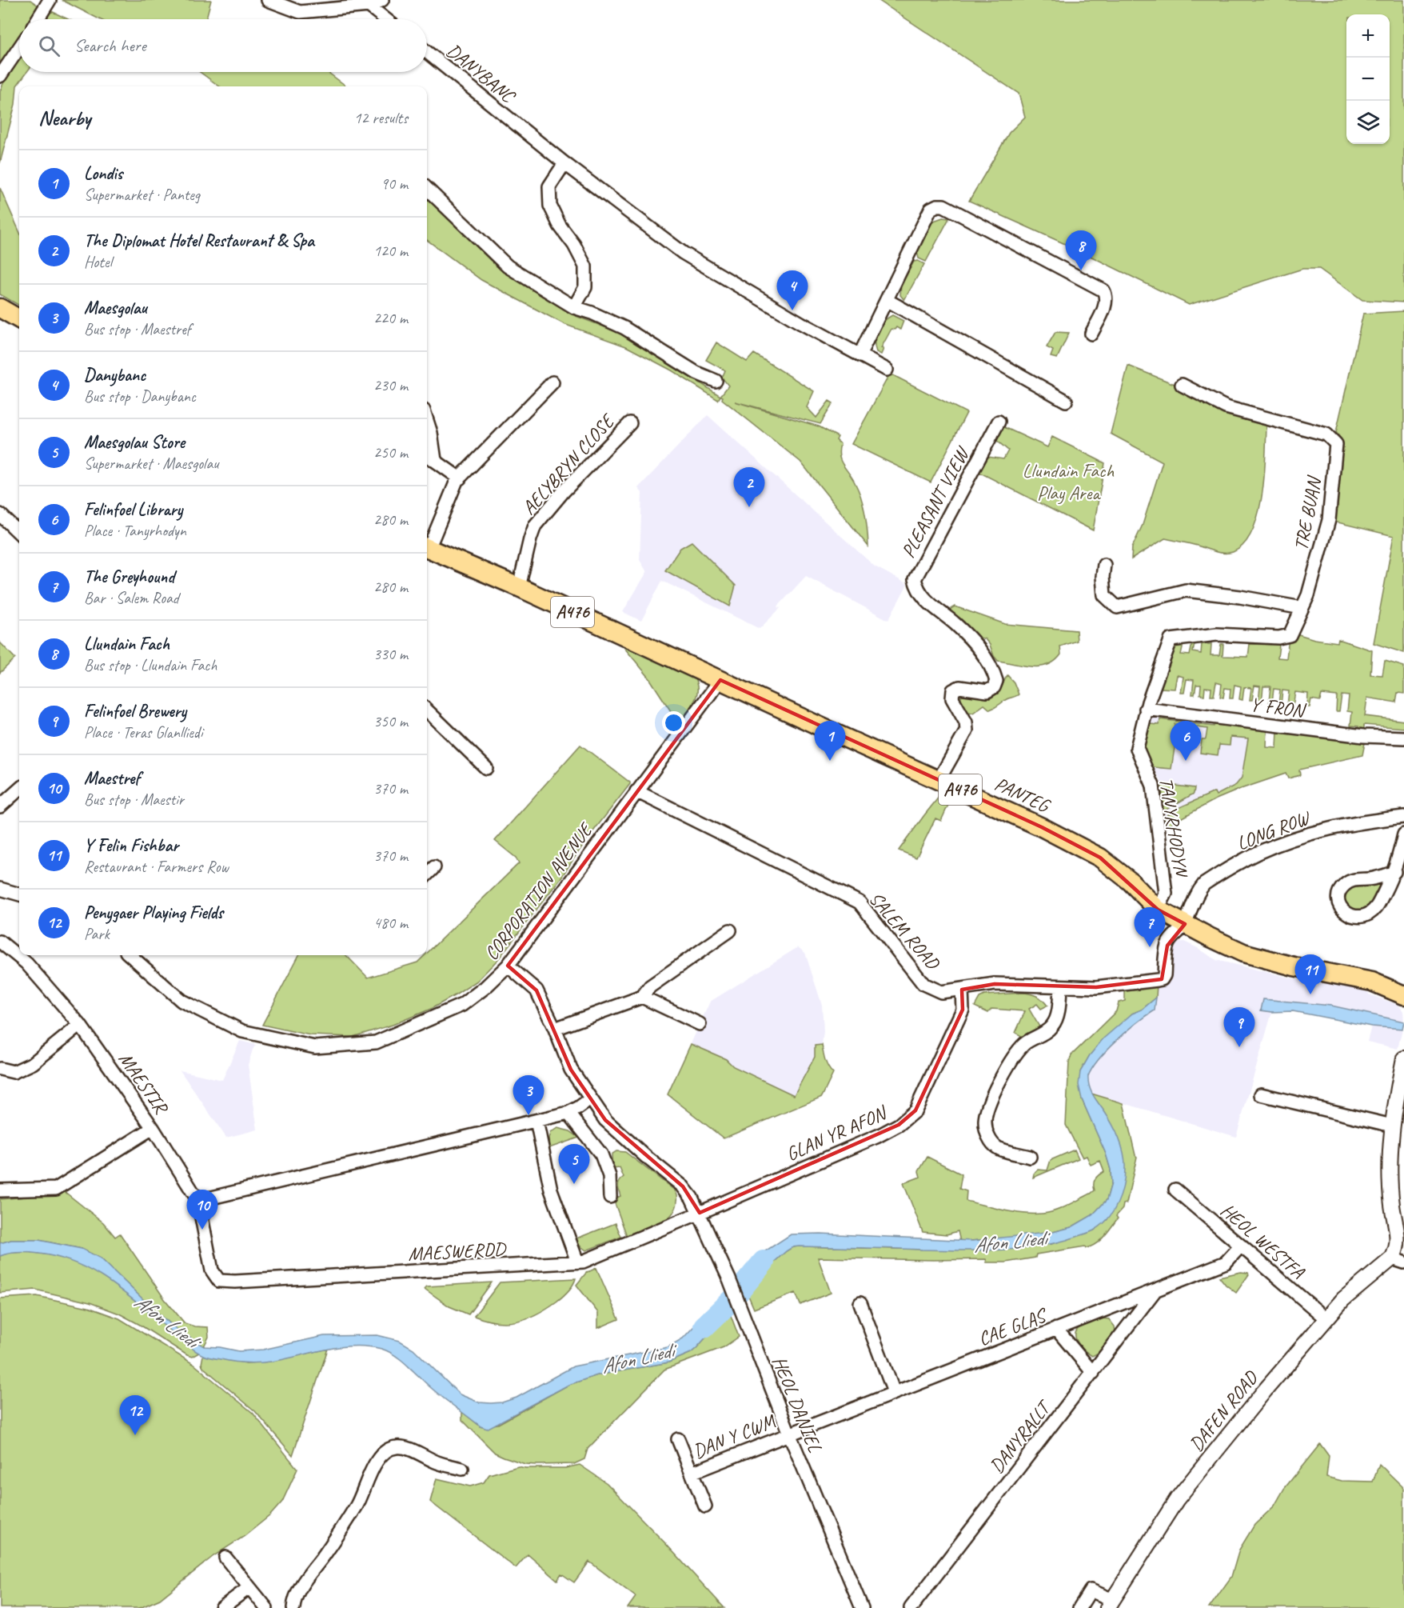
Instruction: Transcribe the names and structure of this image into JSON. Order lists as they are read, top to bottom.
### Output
{
  "streets": {
    "main road": ["A476", "PANTEG"],
    "street": [
      "DANYBANC",
      "AELYBRYN CLOSE",
      "PLEASANT VIEW",
      "TRE BUAN",
      "Y FRON",
      "TANYRHODYN",
      "LONG ROW",
      "CORPORATION AVENUE",
      "SALEM ROAD",
      "MAESTIR",
      "GLAN YR AFON",
      "HEOL WESTFA",
      "MAESWERDD",
      "CAE GLAS",
      "HEOL DANIEL",
      "DAFEN ROAD",
      "DAN Y CWM",
      "DANYRALLT"
    ]
  },
  "crossings": [
    ["AELYBRYN CLOSE", "A476"],
    ["PLEASANT VIEW", "PANTEG"],
    ["TRE BUAN", "TANYRHODYN"],
    ["A476", "PANTEG"],
    ["A476", "LONG ROW"],
    ["A476", "CORPORATION AVENUE"],
    ["A476", "SALEM ROAD"],
    ["Y FRON", "TANYRHODYN"],
    ["PANTEG", "TANYRHODYN"],
    ["PANTEG", "LONG ROW"],
    ["PANTEG", "CORPORATION AVENUE"],
    ["PANTEG", "SALEM ROAD"],
    ["LONG ROW", "SALEM ROAD"],
    ["CORPORATION AVENUE", "SALEM ROAD"],
    ["CORPORATION AVENUE", "HEOL DANIEL"],
    ["SALEM ROAD", "GLAN YR AFON"],
    ["MAESTIR", "MAESWERDD"],
    ["GLAN YR AFON", "MAESWERDD"],
    ["GLAN YR AFON", "HEOL DANIEL"],
    ["HEOL WESTFA", "CAE GLAS"],
    ["HEOL WESTFA", "DAFEN ROAD"],
    ["MAESWERDD", "HEOL DANIEL"],
    ["CAE GLAS", "HEOL DANIEL"],
    ["CAE GLAS", "DAN Y CWM"],
    ["CAE GLAS", "DANYRALLT"],
    ["HEOL DANIEL", "DAN Y CWM"]
  ],
  "water": ["Afon Lliedi"],
  "parks": ["Llundain Fach Play Area"],
  "page": {
    "map_buttons": ["+", "−"],
    "search": "Search here",
    "heading": ["Nearby", "12 results"],
    "list": [
      {
        "mark": "1",
        "name": "Londis",
        "note": "Supermarket · Panteg",
        "value": "90 m"
      },
      {
        "mark": "2",
        "name": "The Diplomat Hotel Restaurant & Spa",
        "note": "Hotel",
        "value": "120 m"
      },
      {
        "mark": "3",
        "name": "Maesgolau",
        "note": "Bus stop · Maestref",
        "value": "220 m"
      },
      {
        "mark": "4",
        "name": "Danybanc",
        "note": "Bus stop · Danybanc",
        "value": "230 m"
      },
      {
        "mark": "5",
        "name": "Maesgolau Store",
        "note": "Supermarket · Maesgolau",
        "value": "250 m"
      },
      {
        "mark": "6",
        "name": "Felinfoel Library",
        "note": "Place · Tanyrhodyn",
        "value": "280 m"
      },
      {
        "mark": "7",
        "name": "The Greyhound",
        "note": "Bar · Salem Road",
        "value": "280 m"
      },
      {
        "mark": "8",
        "name": "Llundain Fach",
        "note": "Bus stop · Llundain Fach",
        "value": "330 m"
      },
      {
        "mark": "9",
        "name": "Felinfoel Brewery",
        "note": "Place · Teras Glanlliedi",
        "value": "350 m"
      },
      {
        "mark": "10",
        "name": "Maestref",
        "note": "Bus stop · Maestir",
        "value": "370 m"
      },
      {
        "mark": "11",
        "name": "Y Felin Fishbar",
        "note": "Restaurant · Farmers Row",
        "value": "370 m"
      },
      {
        "mark": "12",
        "name": "Penygaer Playing Fields",
        "note": "Park",
        "value": "480 m"
      }
    ],
    "pins": [
      "8",
      "4",
      "2",
      "1",
      "6",
      "7",
      "11",
      "9",
      "3",
      "5",
      "10",
      "12"
    ]
  }
}
